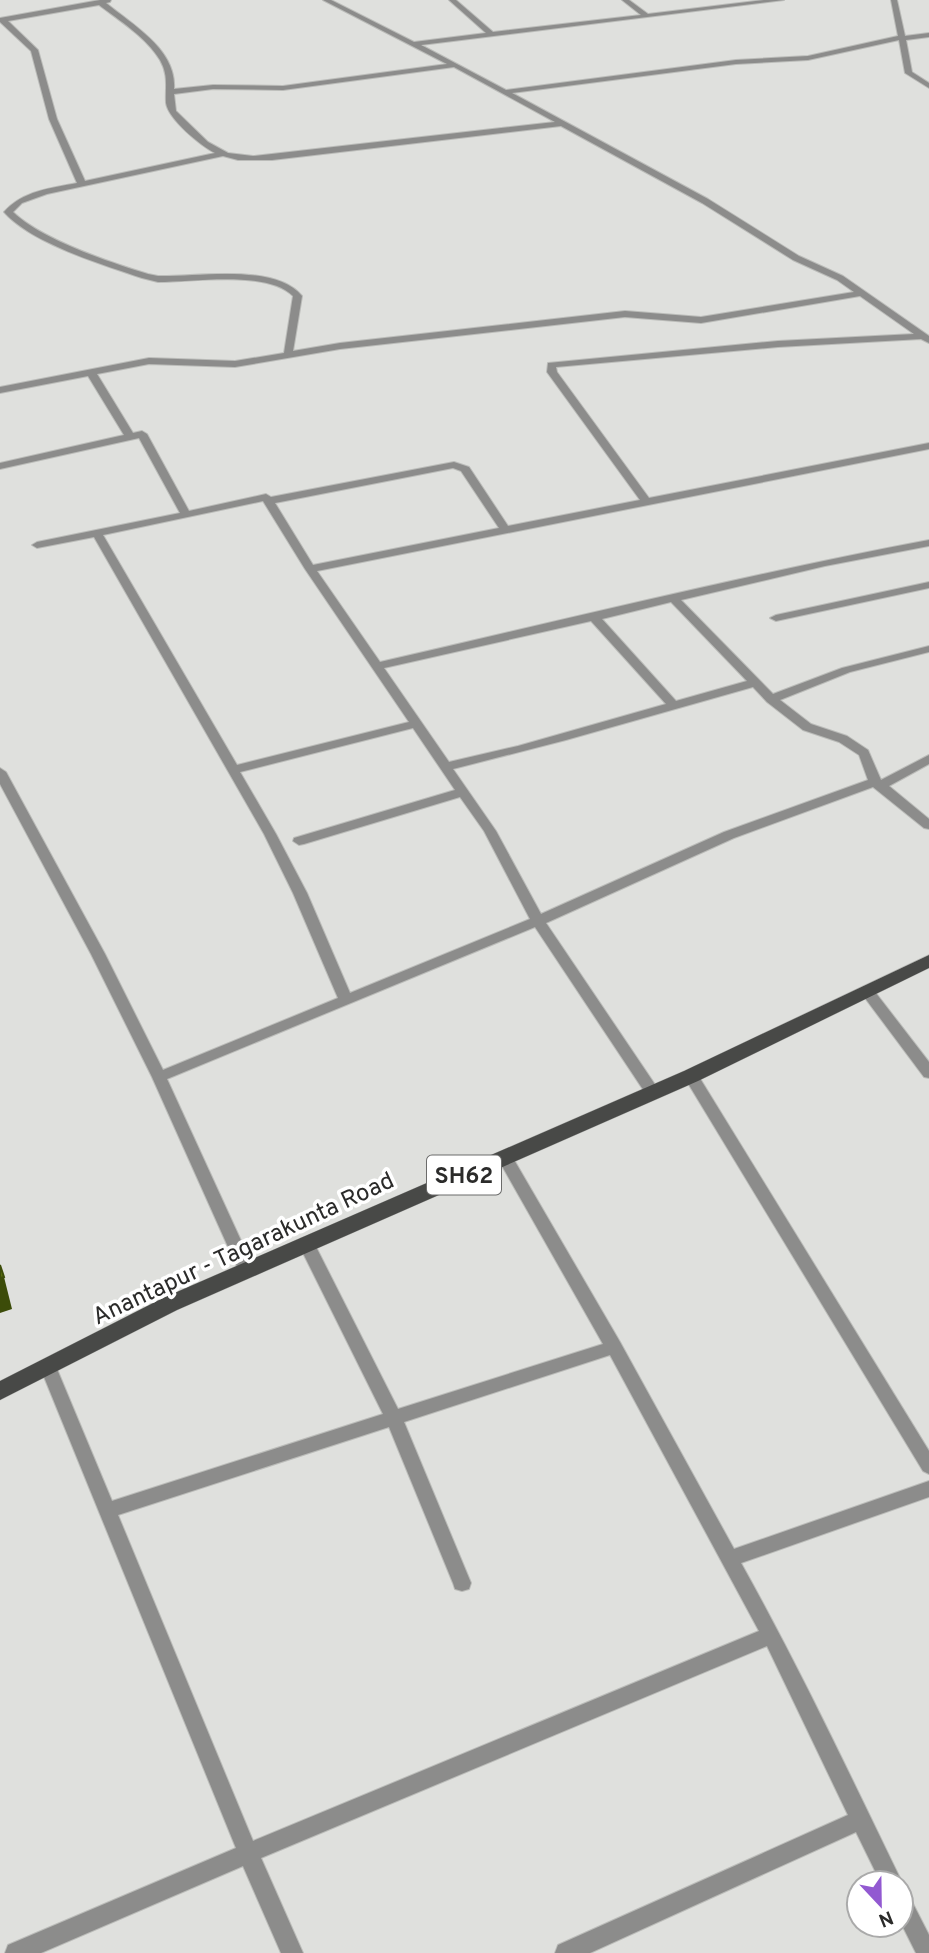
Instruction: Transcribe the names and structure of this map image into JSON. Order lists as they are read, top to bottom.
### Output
{
  "streets": {
    "main road": ["SH62", "Anantapur - Tagarakunta Road"]
  },
  "north": "bottom"
}
